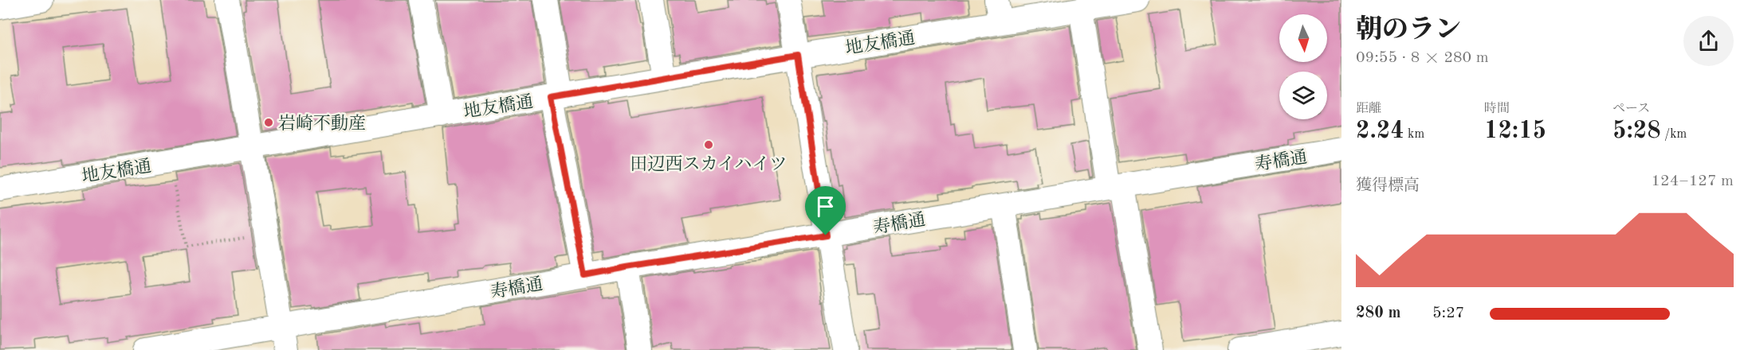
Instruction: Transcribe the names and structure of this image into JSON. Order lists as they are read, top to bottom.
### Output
{
  "streets": {
    "street": ["地友橋通", "寿橋通"]
  },
  "places": ["岩崎不動産", "田辺西スカイハイツ"],
  "north": "bottom",
  "page": {
    "heading": ["朝のラン", "09:55 · 8 × 280 m"],
    "stats": [
      ["距離", "2.24 km"],
      ["時間", "12:15"],
      ["ペース", "5:28 /km"]
    ],
    "chart": ["獲得標高", "124–127 m"],
    "list": [
      {
        "name": "280 m",
        "note": "5:27"
      }
    ]
  }
}
